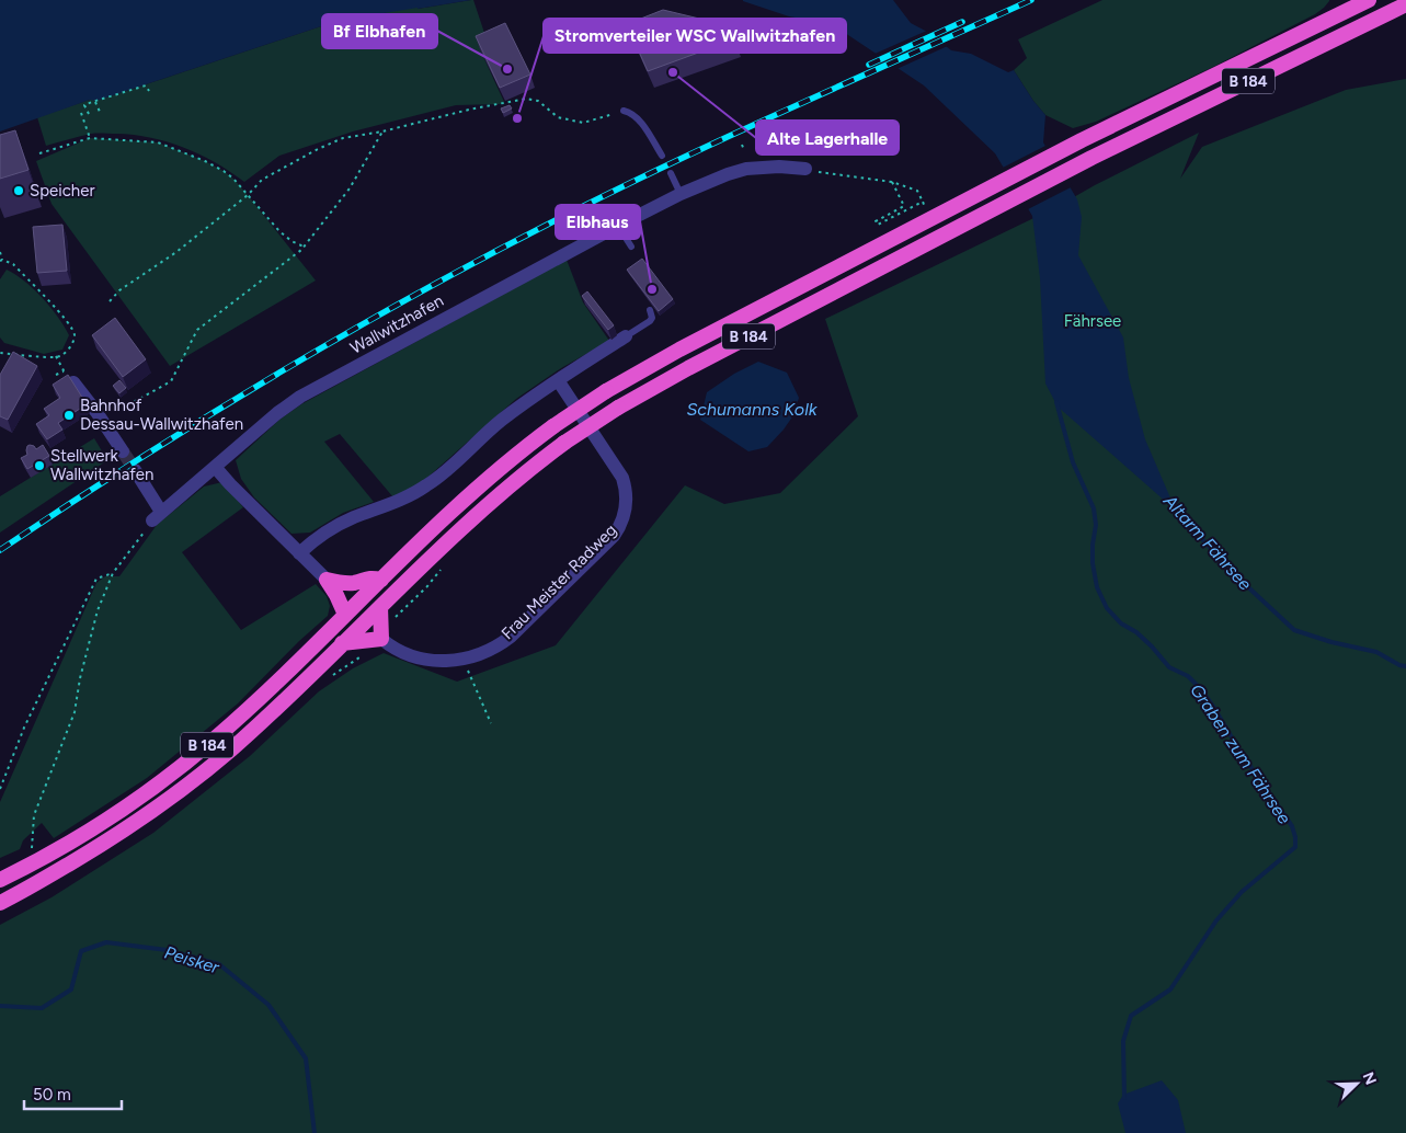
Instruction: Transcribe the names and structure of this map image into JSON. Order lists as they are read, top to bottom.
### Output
{
  "streets": {
    "highway": ["B 184"],
    "street": ["Wallwitzhafen"]
  },
  "water": [
    "Schumanns Kolk",
    "Altarm Fährsee",
    "Graben zum Fährsee",
    "Peisker"
  ],
  "parks": ["Fährsee"],
  "places": [
    "Bf Elbhafen",
    "Alte Lagerhalle",
    "Stromverteiler WSC Wallwitzhafen",
    "Speicher",
    "Elbhaus",
    "Bahnhof Dessau-Wallwitzhafen",
    "Stellwerk Wallwitzhafen"
  ],
  "scale_bar": "50 m",
  "north": "top right"
}
